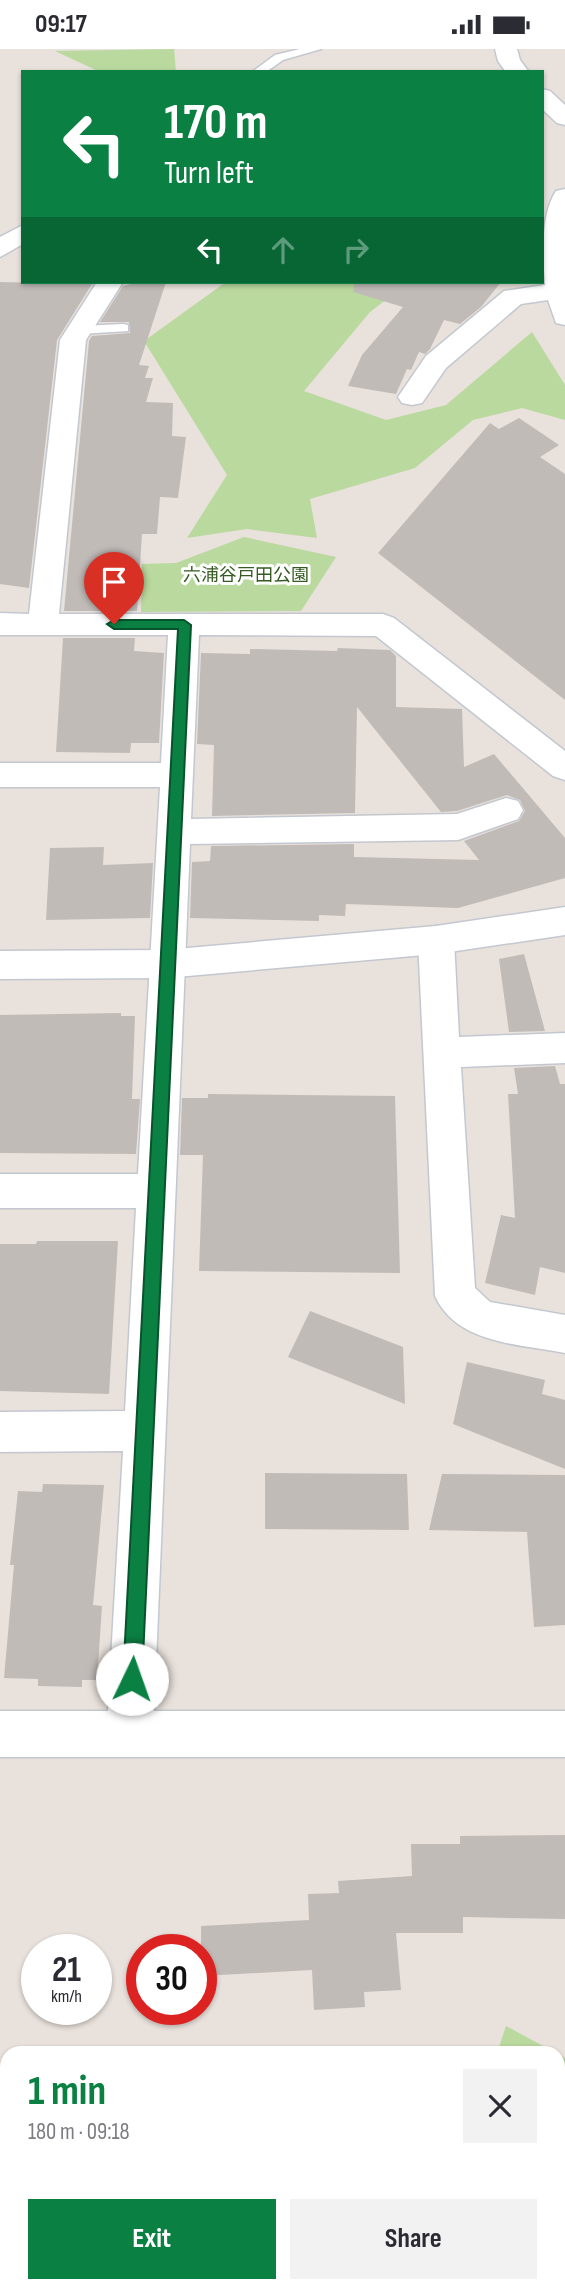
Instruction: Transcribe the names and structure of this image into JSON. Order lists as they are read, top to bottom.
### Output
{
  "parks": ["六浦谷戸田公園"],
  "page": {
    "status": "09:17",
    "turn": ["170 m", "Turn left"],
    "speed": "21 km/h",
    "limit": "30",
    "heading": ["1 min", "180 m · 09:18"],
    "buttons": ["Exit", "Share"]
  }
}
